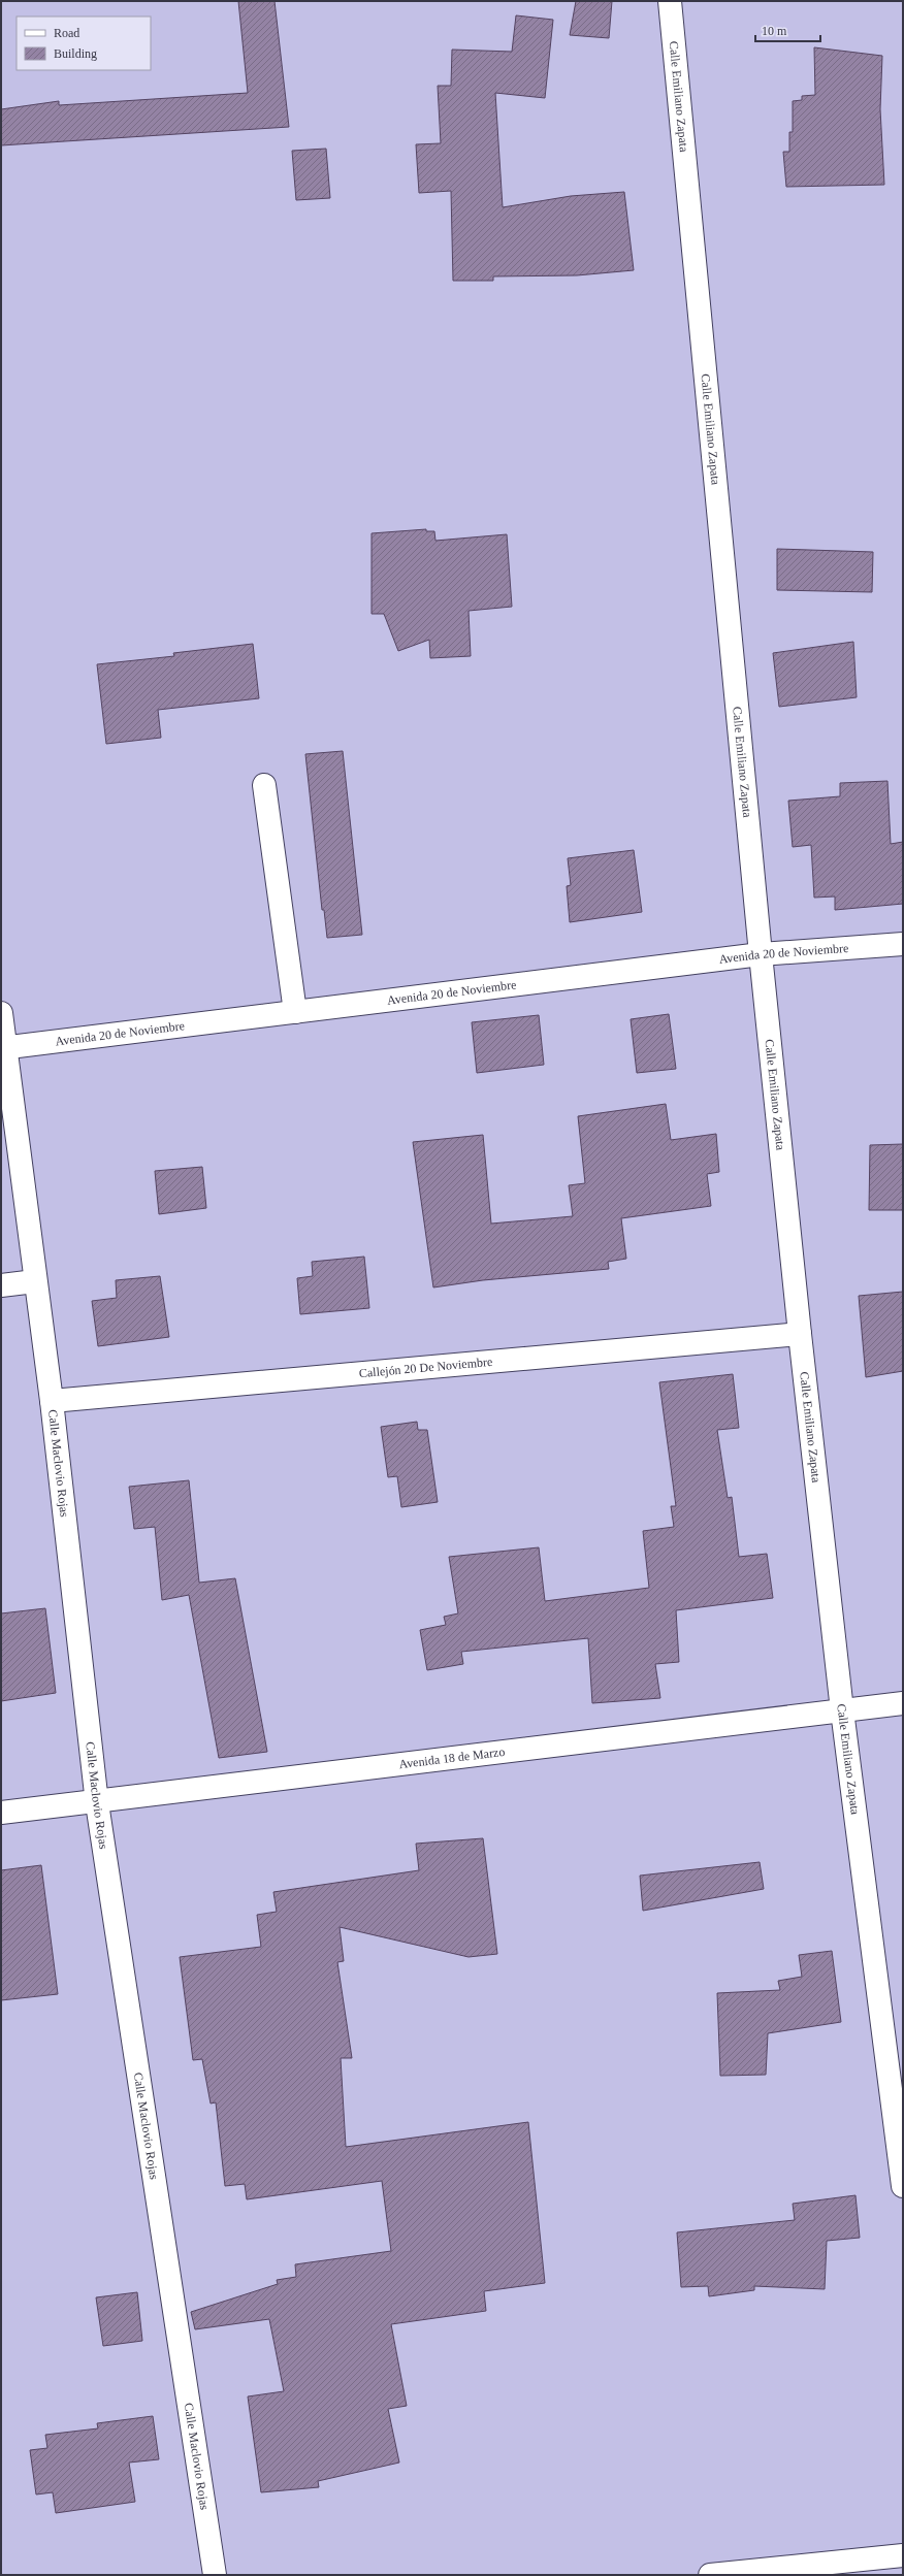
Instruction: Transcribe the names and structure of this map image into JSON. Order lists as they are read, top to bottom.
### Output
{
  "streets": {
    "street": [
      "Calle Emiliano Zapata",
      "Avenida 20 de Noviembre",
      "Callejón 20 De Noviembre",
      "Calle Maclovio Rojas",
      "Avenida 18 de Marzo"
    ]
  },
  "crossings": [
    ["Calle Emiliano Zapata", "Avenida 20 de Noviembre"],
    ["Calle Emiliano Zapata", "Callejón 20 De Noviembre"],
    ["Calle Emiliano Zapata", "Avenida 18 de Marzo"],
    ["Avenida 20 de Noviembre", "Calle Maclovio Rojas"],
    ["Callejón 20 De Noviembre", "Calle Maclovio Rojas"],
    ["Calle Maclovio Rojas", "Avenida 18 de Marzo"]
  ],
  "legend": ["Road", "Building"],
  "scale_bar": "10 m"
}
